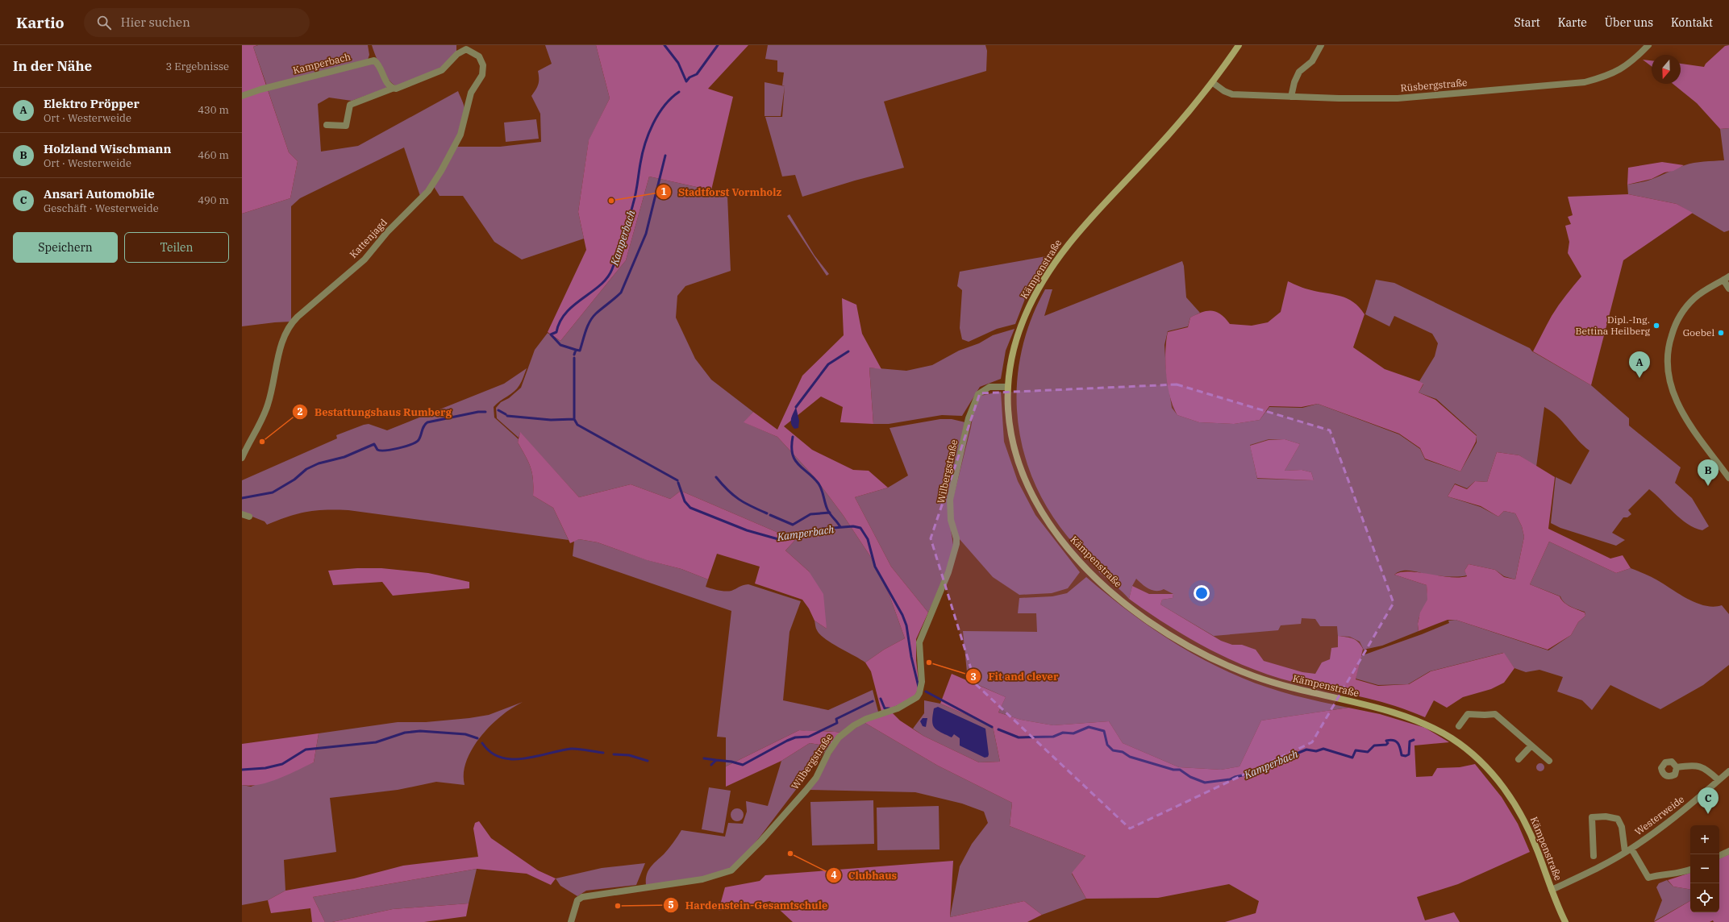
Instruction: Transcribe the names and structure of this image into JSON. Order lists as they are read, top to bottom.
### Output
{
  "streets": {
    "street": [
      "Kamperbach",
      "Rüsbergstraße",
      "Kattenjagd",
      "Kämpenstraße",
      "Wilbergstraße",
      "Westerweide"
    ]
  },
  "crossings": [
    ["Kamperbach", "Kattenjagd"],
    ["Rüsbergstraße", "Kämpenstraße"],
    ["Kämpenstraße", "Wilbergstraße"],
    ["Kämpenstraße", "Westerweide"]
  ],
  "water": ["Kamperbach"],
  "places": [
    "Stadtforst Vormholz",
    "Dipl.-Ing. Bettina Heilberg",
    "Goebel",
    "Bestattungshaus Rumberg",
    "Fit and clever",
    "Clubhaus",
    "Hardenstein-Gesamtschule"
  ],
  "north": "bottom",
  "page": {
    "header": "Kartio",
    "search": "Hier suchen",
    "nav": [
      "Start",
      "Karte",
      "Über uns",
      "Kontakt"
    ],
    "heading": ["In der Nähe", "3 Ergebnisse"],
    "list": [
      {
        "mark": "A",
        "name": "Elektro Pröpper",
        "note": "Ort · Westerweide",
        "value": "430 m"
      },
      {
        "mark": "B",
        "name": "Holzland Wischmann",
        "note": "Ort · Westerweide",
        "value": "460 m"
      },
      {
        "mark": "C",
        "name": "Ansari Automobile",
        "note": "Geschäft · Westerweide",
        "value": "490 m"
      }
    ],
    "buttons": ["Speichern", "Teilen"],
    "pins": ["A", "B", "C"],
    "map_buttons": ["+", "−"]
  }
}
